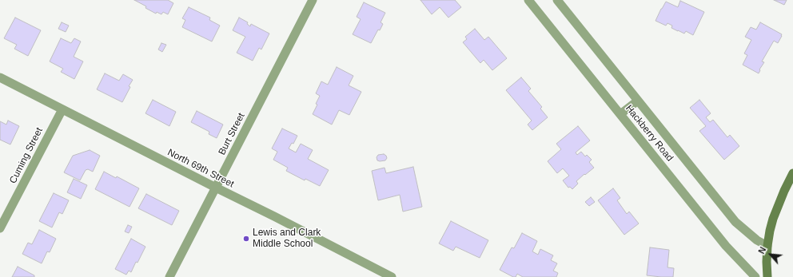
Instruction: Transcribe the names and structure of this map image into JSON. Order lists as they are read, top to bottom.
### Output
{
  "streets": {
    "street": [
      "Hackberry Road",
      "Burt Street",
      "Cuming Street",
      "North 69th Street"
    ]
  },
  "crossings": [
    ["Burt Street", "North 69th Street"],
    ["Cuming Street", "North 69th Street"]
  ],
  "places": ["Lewis and Clark Middle School"],
  "north": "top left"
}
